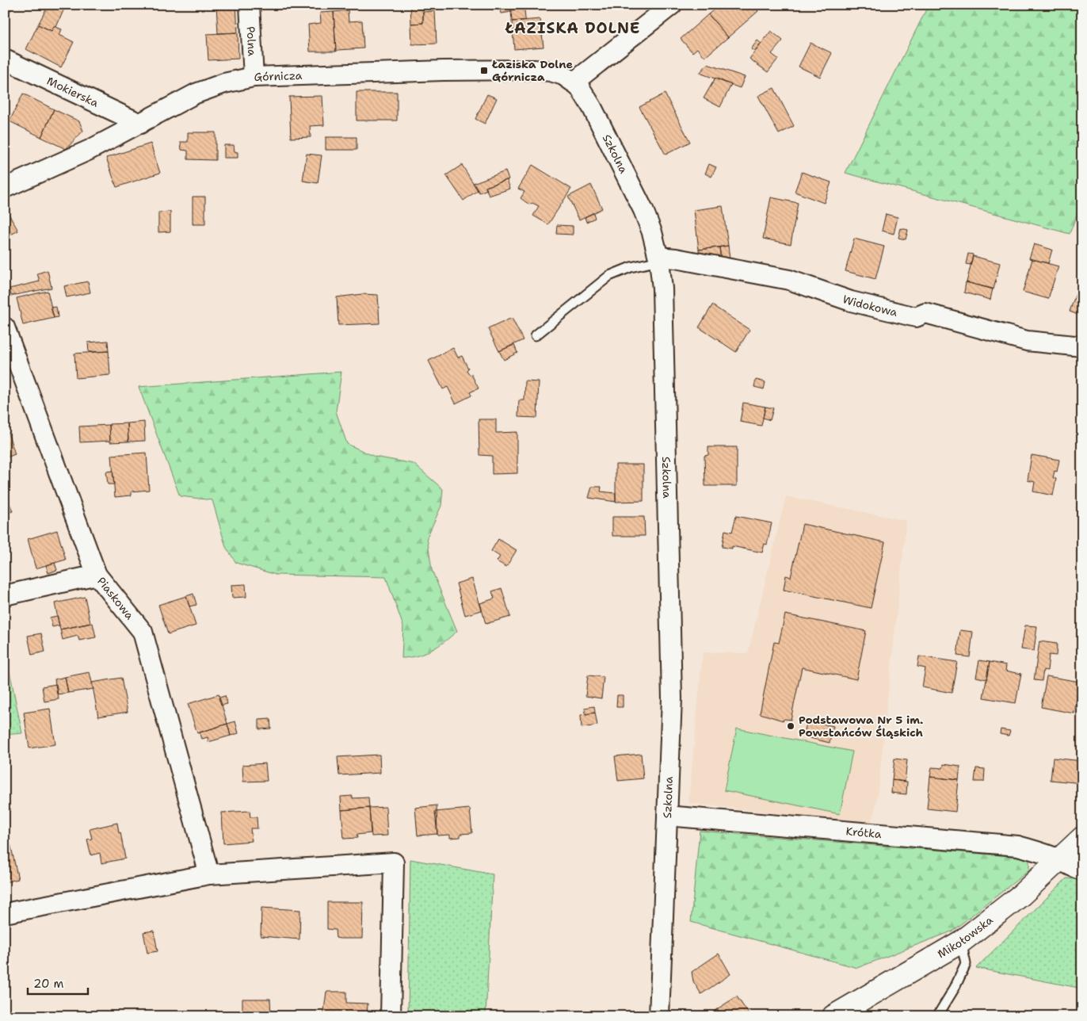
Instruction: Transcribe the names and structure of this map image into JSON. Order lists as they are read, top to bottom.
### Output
{
  "streets": {
    "street": [
      "Polna",
      "Górnicza",
      "Mokierska",
      "Szkolna",
      "Widokowa",
      "Piaskowa",
      "Krótka",
      "Mikołowska"
    ]
  },
  "crossings": [
    ["Polna", "Górnicza"],
    ["Górnicza", "Mokierska"],
    ["Górnicza", "Szkolna"],
    ["Szkolna", "Widokowa"],
    ["Szkolna", "Krótka"],
    ["Krótka", "Mikołowska"]
  ],
  "districts": ["ŁAZISKA DOLNE"],
  "places": {
    "transit": ["Łaziska Dolne Górnicza"],
    "other": ["Podstawowa Nr 5 im. Powstańców Śląskich"]
  },
  "scale_bar": "20 m"
}
